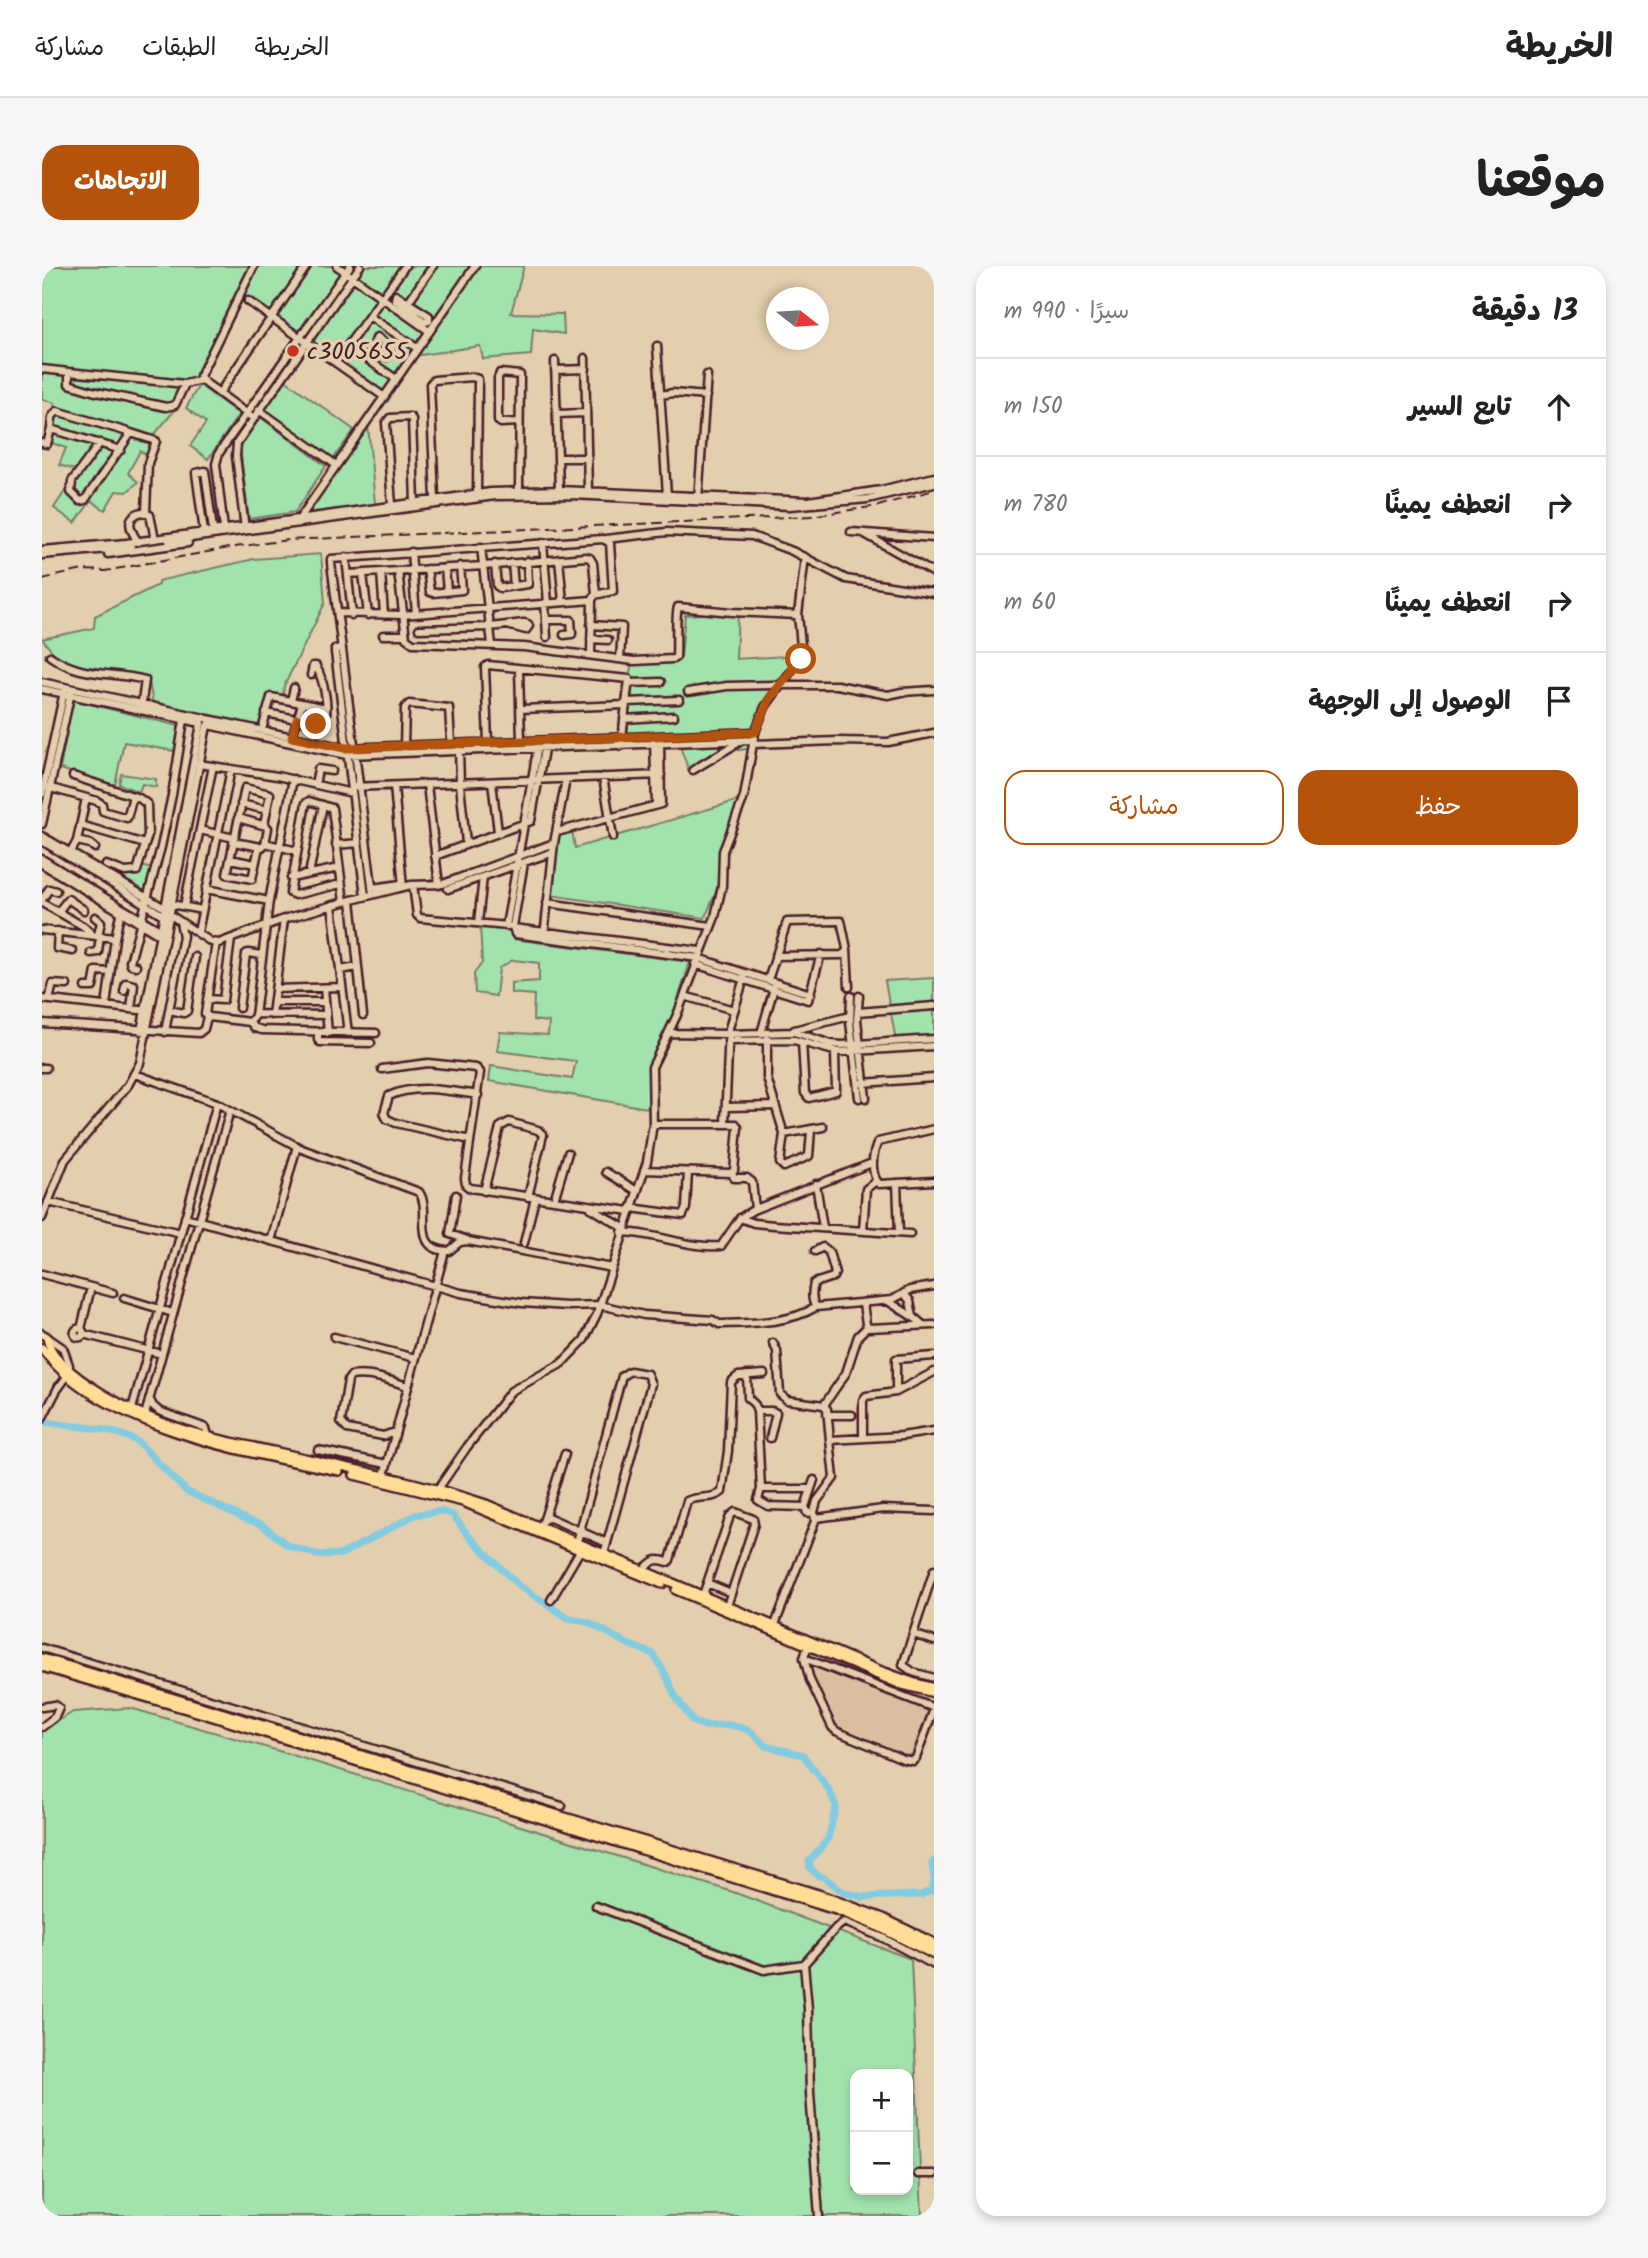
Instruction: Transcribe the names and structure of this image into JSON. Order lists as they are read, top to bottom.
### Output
{
  "places": ["c3005655"],
  "north": "right",
  "page": {
    "header": "الخريطة",
    "nav": ["الخريطة", "الطبقات", "مشاركة"],
    "title": "موقعنا",
    "buttons": [
      "الاتجاهات",
      ["حفظ", "مشاركة"]
    ],
    "heading": ["13 دقيقة", "سيرًا · 990 m"],
    "list": [
      ["تابع السير", "150 m"],
      ["انعطف يمينًا", "780 m"],
      ["انعطف يمينًا", "60 m"],
      "الوصول إلى الوجهة"
    ],
    "map_buttons": ["+", "−"]
  }
}
